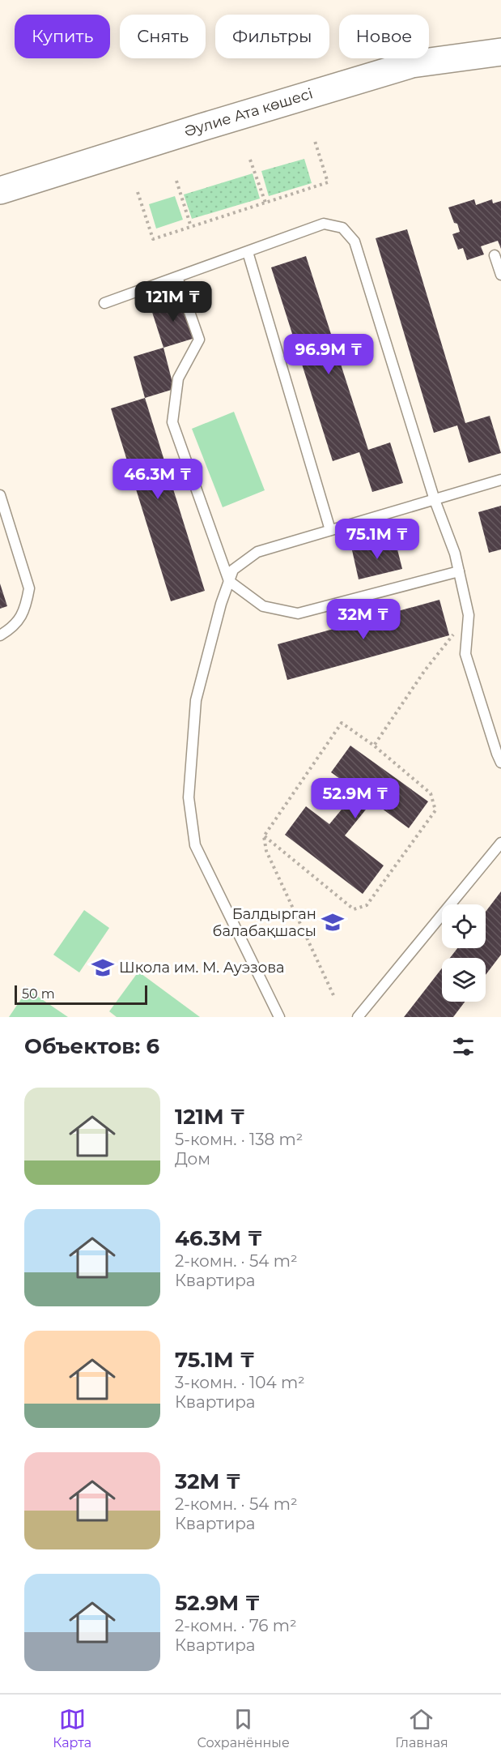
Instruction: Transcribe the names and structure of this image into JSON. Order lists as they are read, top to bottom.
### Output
{
  "streets": {
    "main road": ["Әулие Ата көшесі"]
  },
  "places": {
    "school or university": ["Балдырган балабақшасы", "Школа им. М. Ауэзова"]
  },
  "scale_bar": "50 m",
  "page": {
    "chip": [
      "Купить",
      "Снять",
      "Фильтры",
      "Новое"
    ],
    "price": [
      "121M ₸",
      "96.9M ₸",
      "46.3M ₸",
      "75.1M ₸",
      "32M ₸",
      "52.9M ₸"
    ],
    "scale": "50 m",
    "heading": "Объектов: 6",
    "list": [
      {
        "name": "121M ₸",
        "note": "5-комн. · 138 m² · Дом"
      },
      {
        "name": "46.3M ₸",
        "note": "2-комн. · 54 m² · Квартира"
      },
      {
        "name": "75.1M ₸",
        "note": "3-комн. · 104 m² · Квартира"
      },
      {
        "name": "32M ₸",
        "note": "2-комн. · 54 m² · Квартира"
      },
      {
        "name": "52.9M ₸",
        "note": "2-комн. · 76 m² · Квартира"
      }
    ],
    "tabs": ["Карта", "Сохранённые", "Главная"]
  }
}
